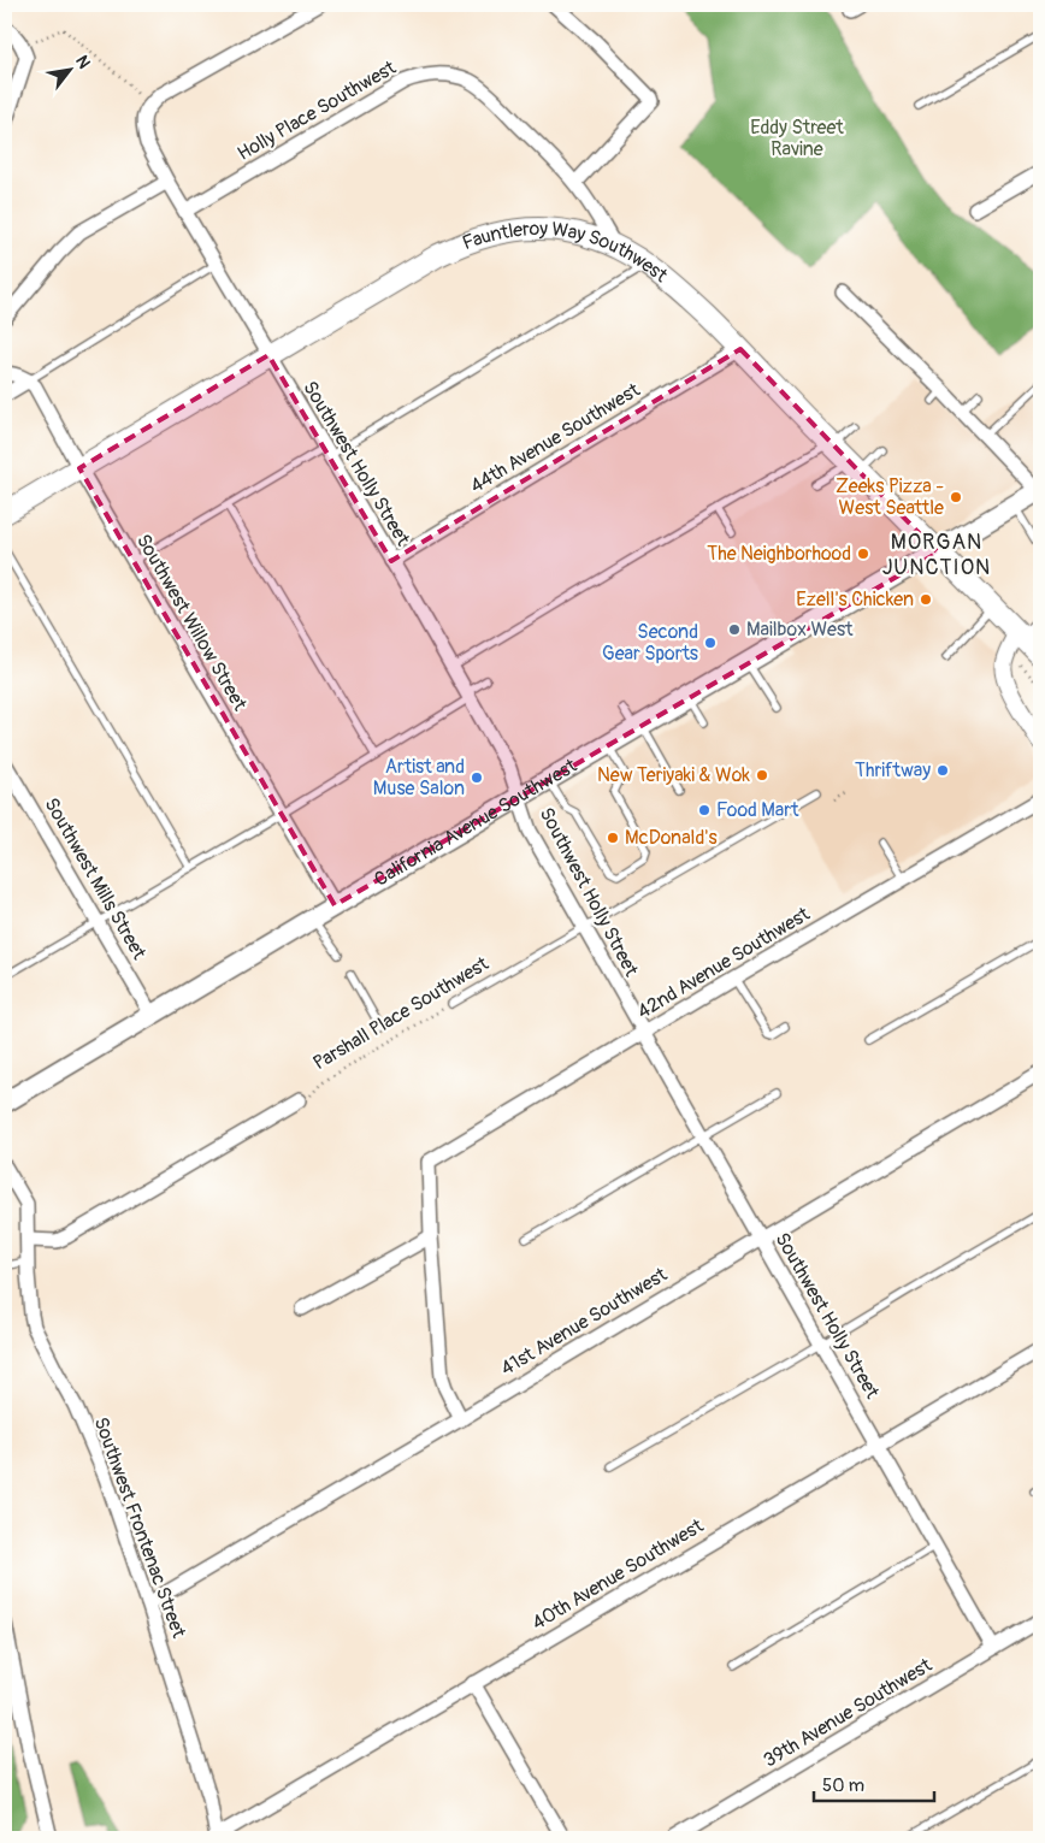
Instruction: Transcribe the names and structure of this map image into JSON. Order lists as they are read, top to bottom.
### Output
{
  "streets": {
    "main road": ["Fauntleroy Way Southwest", "California Avenue Southwest"],
    "street": [
      "Holly Place Southwest",
      "44th Avenue Southwest",
      "Southwest Holly Street",
      "Southwest Willow Street",
      "Southwest Mills Street",
      "42nd Avenue Southwest",
      "41st Avenue Southwest",
      "Southwest Frontenac Street",
      "40th Avenue Southwest",
      "39th Avenue Southwest"
    ],
    "lane": ["Parshall Place Southwest"]
  },
  "crossings": [
    ["Holly Place Southwest", "Fauntleroy Way Southwest"],
    ["Holly Place Southwest", "Southwest Holly Street"],
    ["Fauntleroy Way Southwest", "44th Avenue Southwest"],
    ["Fauntleroy Way Southwest", "Southwest Holly Street"],
    ["Fauntleroy Way Southwest", "Southwest Willow Street"],
    ["Fauntleroy Way Southwest", "California Avenue Southwest"],
    ["44th Avenue Southwest", "Southwest Holly Street"],
    ["Southwest Holly Street", "California Avenue Southwest"],
    ["Southwest Holly Street", "42nd Avenue Southwest"],
    ["Southwest Holly Street", "Parshall Place Southwest"],
    ["Southwest Holly Street", "41st Avenue Southwest"],
    ["Southwest Holly Street", "40th Avenue Southwest"],
    ["Southwest Holly Street", "39th Avenue Southwest"],
    ["Southwest Willow Street", "California Avenue Southwest"],
    ["California Avenue Southwest", "Southwest Mills Street"],
    ["41st Avenue Southwest", "Southwest Frontenac Street"],
    ["Southwest Frontenac Street", "40th Avenue Southwest"]
  ],
  "districts": ["MORGAN JUNCTION"],
  "parks": ["Eddy Street Ravine"],
  "places": [
    "Zeeks Pizza - West Seattle",
    "The Neighborhood",
    "Ezell's Chicken",
    "Mailbox West",
    "Second Gear Sports",
    "Thriftway",
    "New Teriyaki & Wok",
    "Artist and Muse Salon",
    "Food Mart",
    "McDonald's"
  ],
  "scale_bar": "50 m",
  "north": "top right"
}
